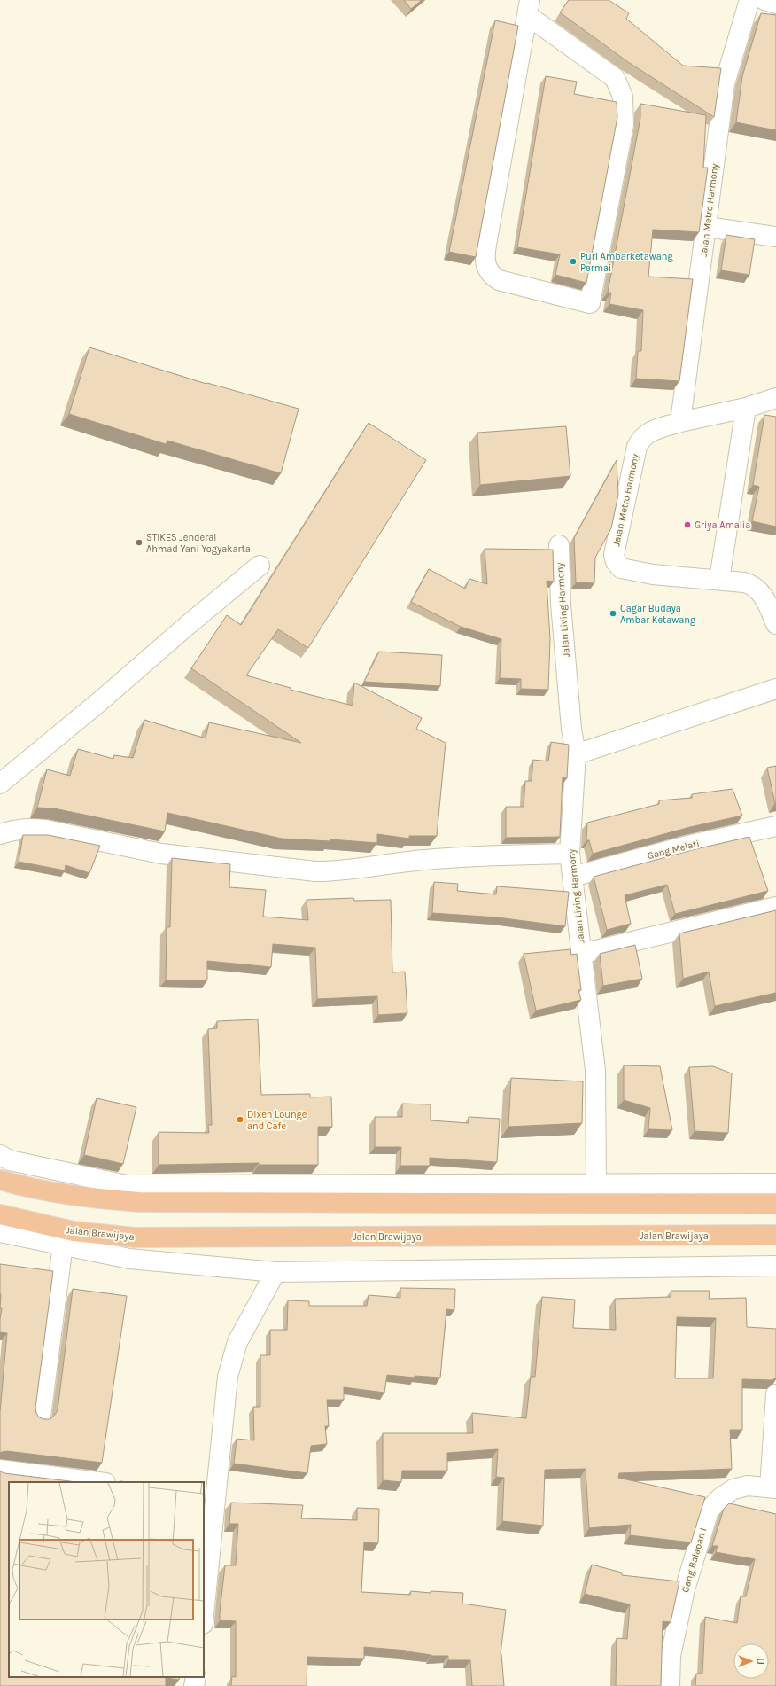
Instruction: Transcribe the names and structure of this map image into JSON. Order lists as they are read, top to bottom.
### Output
{
  "streets": {
    "highway": ["Jalan Brawijaya"],
    "street": [
      "Jalan Metro Harmony",
      "Jalan Living Harmony",
      "Gang Melati",
      "Gang Balapan I"
    ]
  },
  "crossings": [
    ["Jalan Living Harmony", "Gang Melati"]
  ],
  "places": [
    "Puri Ambarketawang Permai",
    "Griya Amalia",
    "STIKES Jenderal Ahmad Yani Yogyakarta",
    "Cagar Budaya Ambar Ketawang",
    "Dixen Lounge and Cafe"
  ],
  "north": "right"
}
